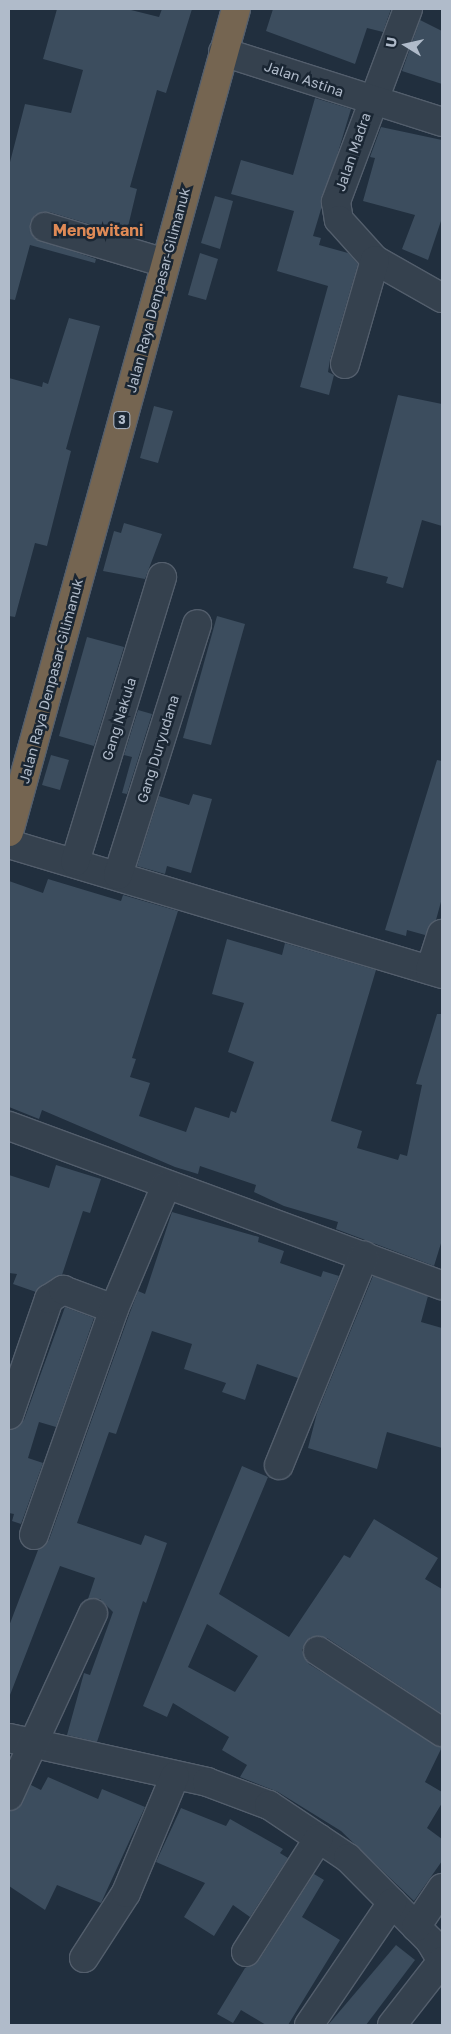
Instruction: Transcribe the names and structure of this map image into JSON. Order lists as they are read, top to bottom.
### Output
{
  "streets": {
    "highway": ["Jalan Raya Denpasar-Gilimanuk", "3"],
    "street": [
      "Jalan Astina",
      "Jalan Madra",
      "Gang Nakula",
      "Gang Duryudana"
    ]
  },
  "crossings": [
    ["Jalan Astina", "Jalan Madra"],
    ["Jalan Astina", "Jalan Raya Denpasar-Gilimanuk"]
  ],
  "districts": ["Mengwitani"],
  "north": "left"
}
